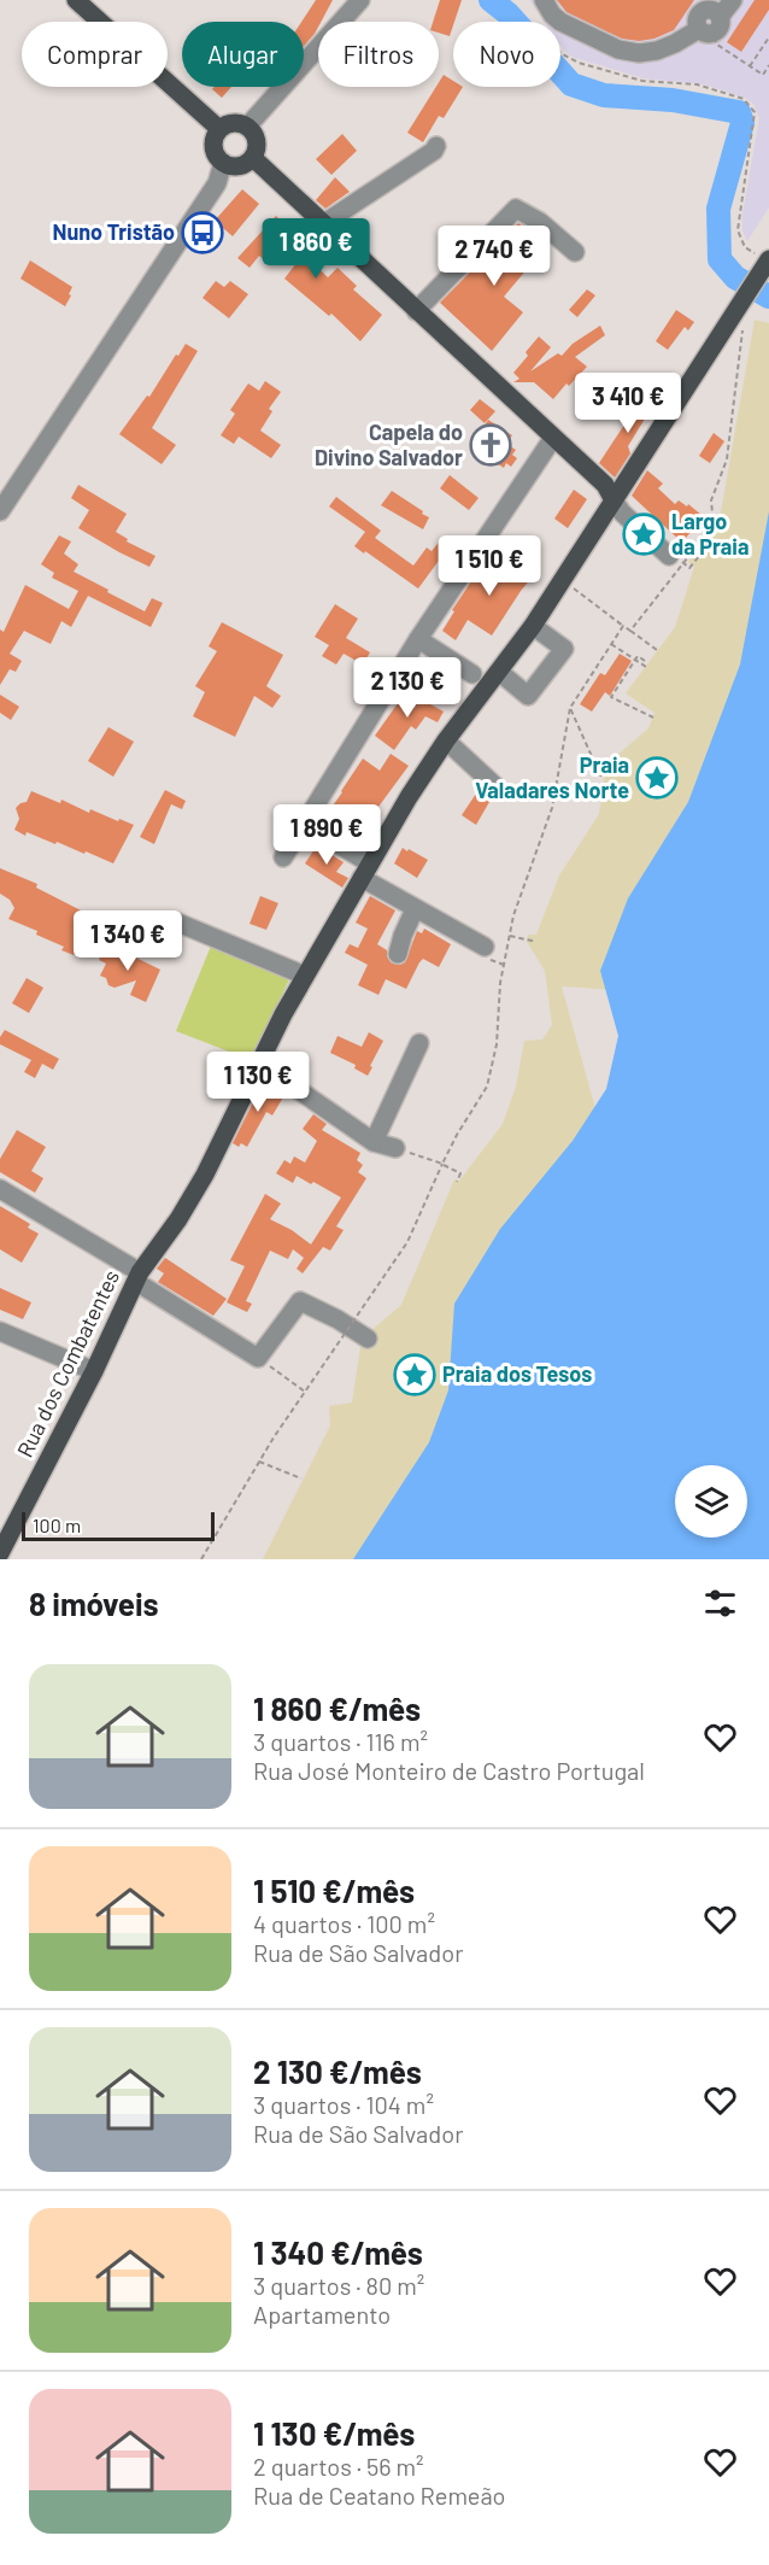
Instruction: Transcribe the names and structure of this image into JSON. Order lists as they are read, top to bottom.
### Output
{
  "streets": {
    "main road": ["Rua dos Combatentes"]
  },
  "places": {
    "bus stop": ["Nuno Tristão"],
    "church": ["Capela do Divino Salvador"],
    "place": ["Largo da Praia", "Praia Valadares Norte", "Praia dos Tesos"]
  },
  "scale_bar": "100 m",
  "page": {
    "chip": [
      "Comprar",
      "Alugar",
      "Filtros",
      "Novo"
    ],
    "price": [
      "1 860 €",
      "2 740 €",
      "3 410 €",
      "1 510 €",
      "2 130 €",
      "1 890 €",
      "1 340 €",
      "1 130 €"
    ],
    "scale": "100 m",
    "heading": "8 imóveis",
    "list": [
      {
        "name": "1 860 €/mês",
        "note": "3 quartos · 116 m² · Rua José Monteiro de Castro Portugal"
      },
      {
        "name": "1 510 €/mês",
        "note": "4 quartos · 100 m² · Rua de São Salvador"
      },
      {
        "name": "2 130 €/mês",
        "note": "3 quartos · 104 m² · Rua de São Salvador"
      },
      {
        "name": "1 340 €/mês",
        "note": "3 quartos · 80 m² · Apartamento"
      },
      {
        "name": "1 130 €/mês",
        "note": "2 quartos · 56 m² · Rua de Ceatano Remeão"
      }
    ]
  }
}
